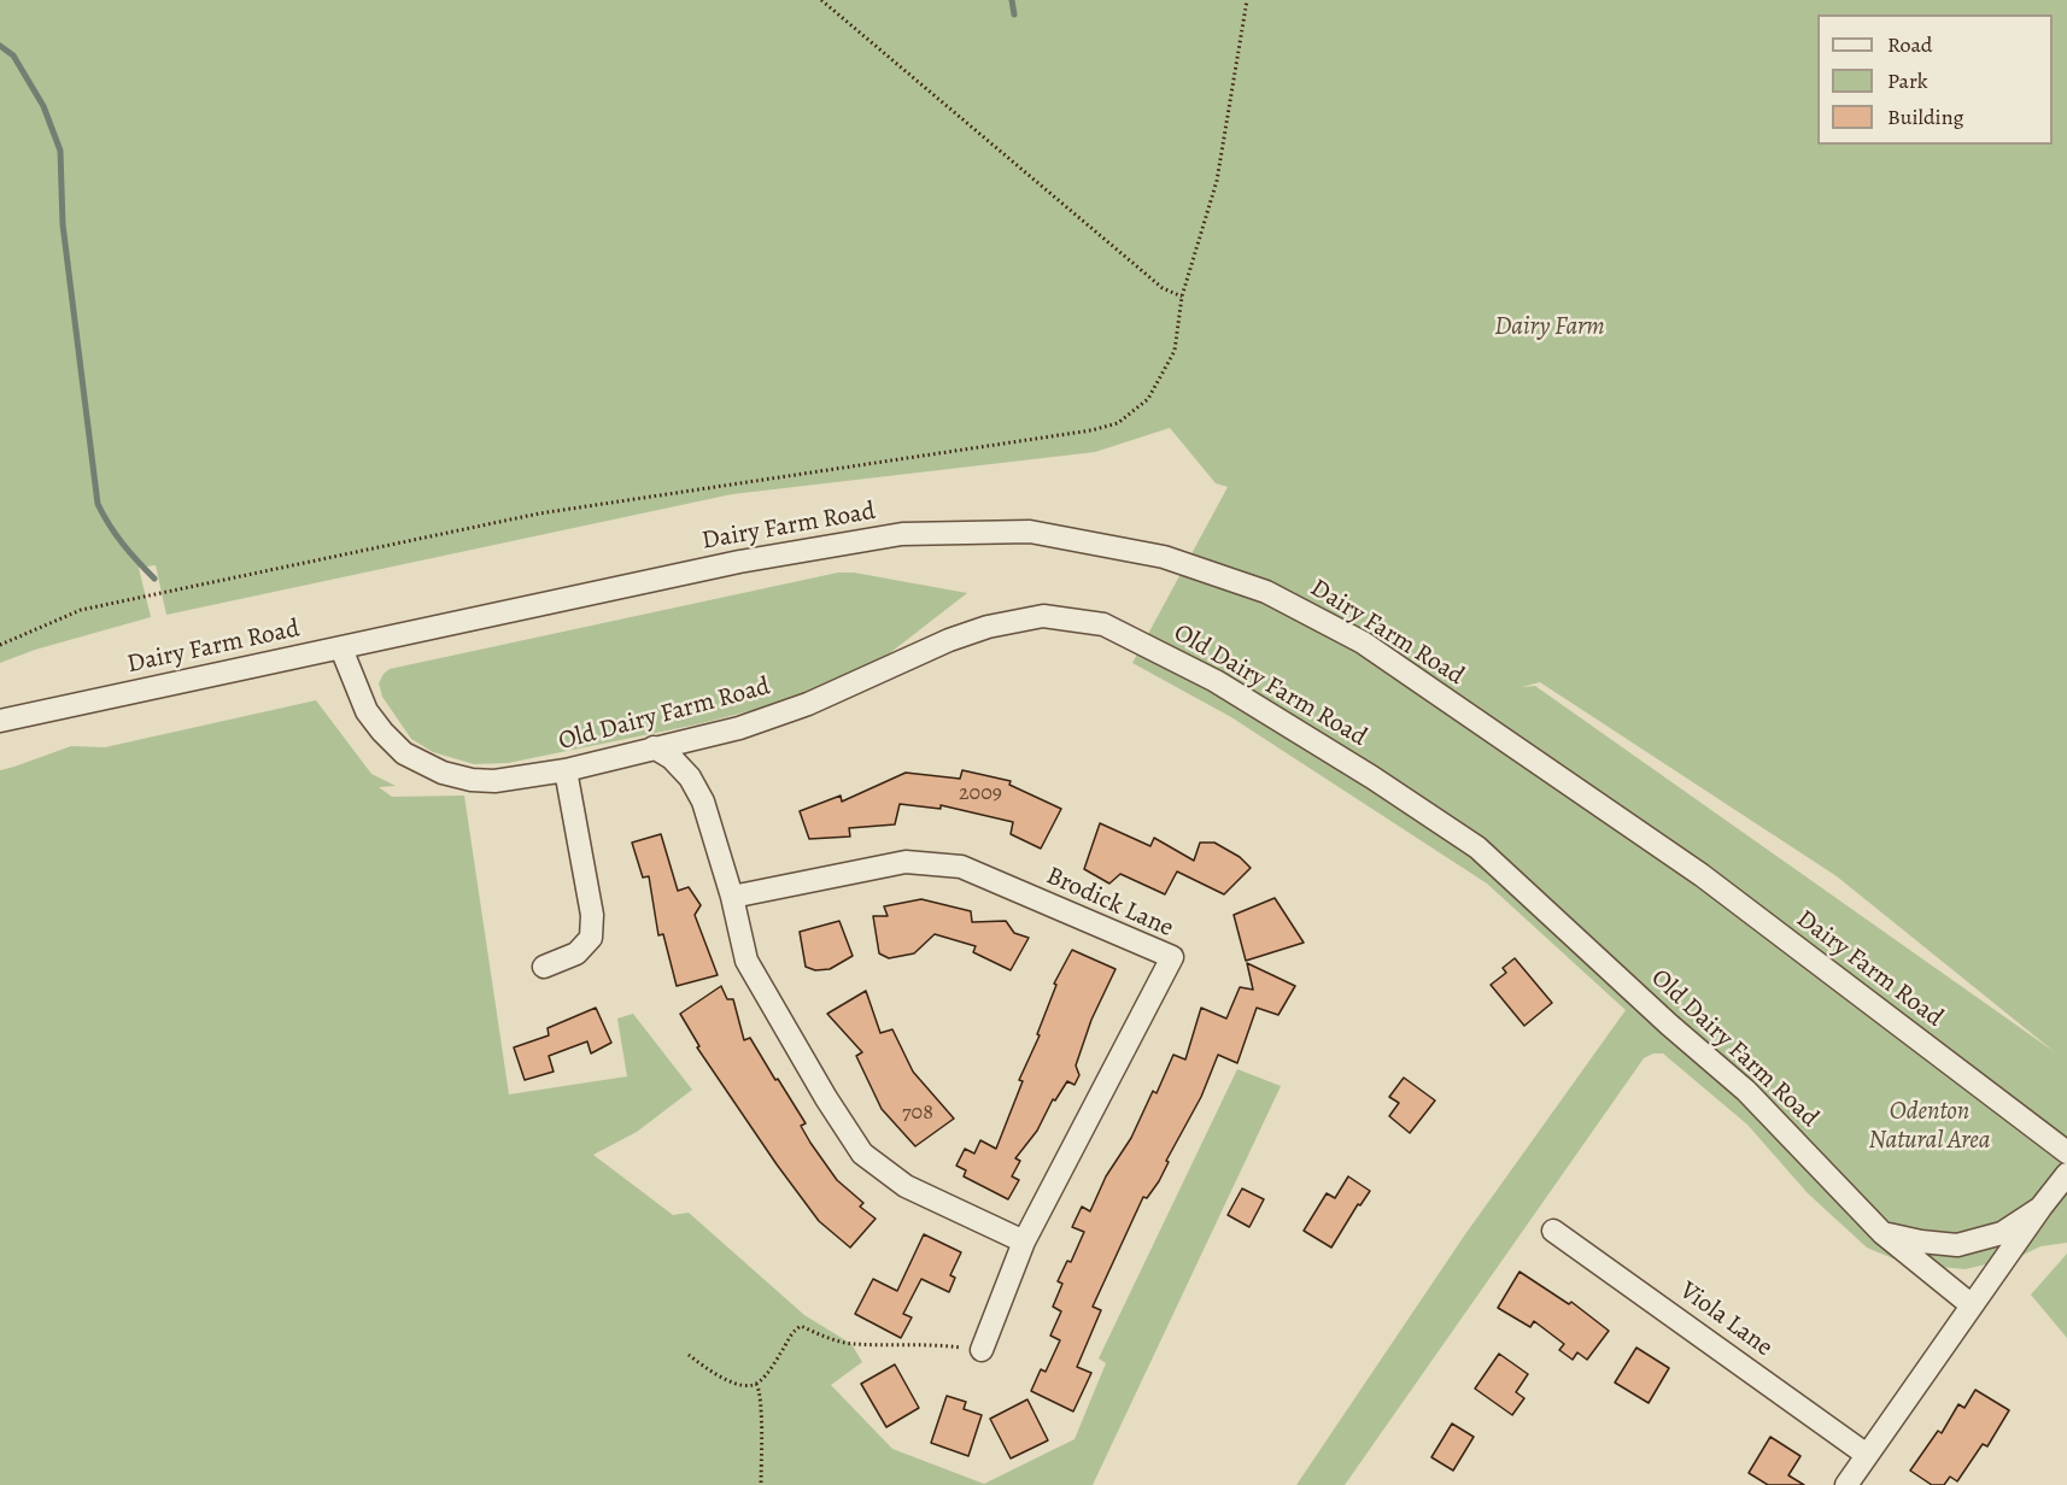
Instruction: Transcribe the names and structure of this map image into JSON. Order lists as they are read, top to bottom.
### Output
{
  "streets": {
    "street": [
      "Dairy Farm Road",
      "Old Dairy Farm Road",
      "Brodick Lane",
      "Viola Lane"
    ]
  },
  "crossings": [
    ["Dairy Farm Road", "Old Dairy Farm Road"]
  ],
  "parks": ["Dairy Farm", "Odenton Natural Area"],
  "house_numbers": ["2009", "708"],
  "legend": ["Road", "Park", "Building"]
}
